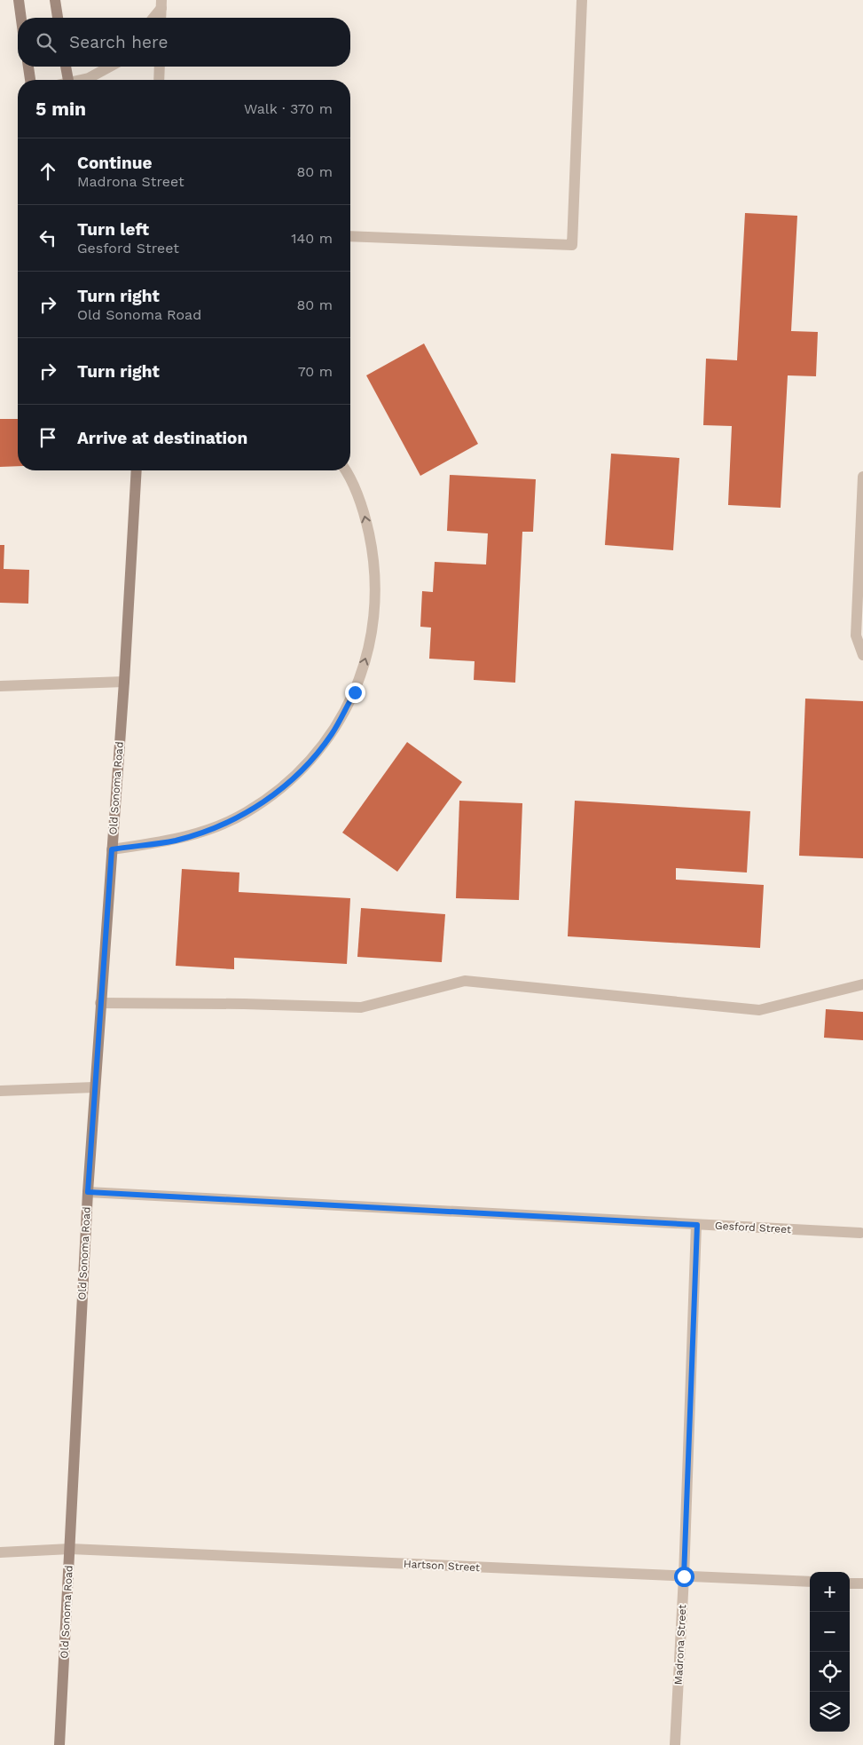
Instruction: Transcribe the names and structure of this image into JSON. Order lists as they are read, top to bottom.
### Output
{
  "streets": {
    "main road": ["Old Sonoma Road"],
    "street": ["Gesford Street", "Hartson Street", "Madrona Street"]
  },
  "crossings": [
    ["Old Sonoma Road", "Gesford Street"],
    ["Old Sonoma Road", "Hartson Street"],
    ["Gesford Street", "Madrona Street"],
    ["Hartson Street", "Madrona Street"]
  ],
  "page": {
    "search": "Search here",
    "heading": ["5 min", "Walk · 370 m"],
    "list": [
      ["Continue", "Madrona Street", "80 m"],
      ["Turn left", "Gesford Street", "140 m"],
      ["Turn right", "Old Sonoma Road", "80 m"],
      ["Turn right", "70 m"],
      "Arrive at destination"
    ],
    "map_buttons": ["+", "−"]
  }
}
